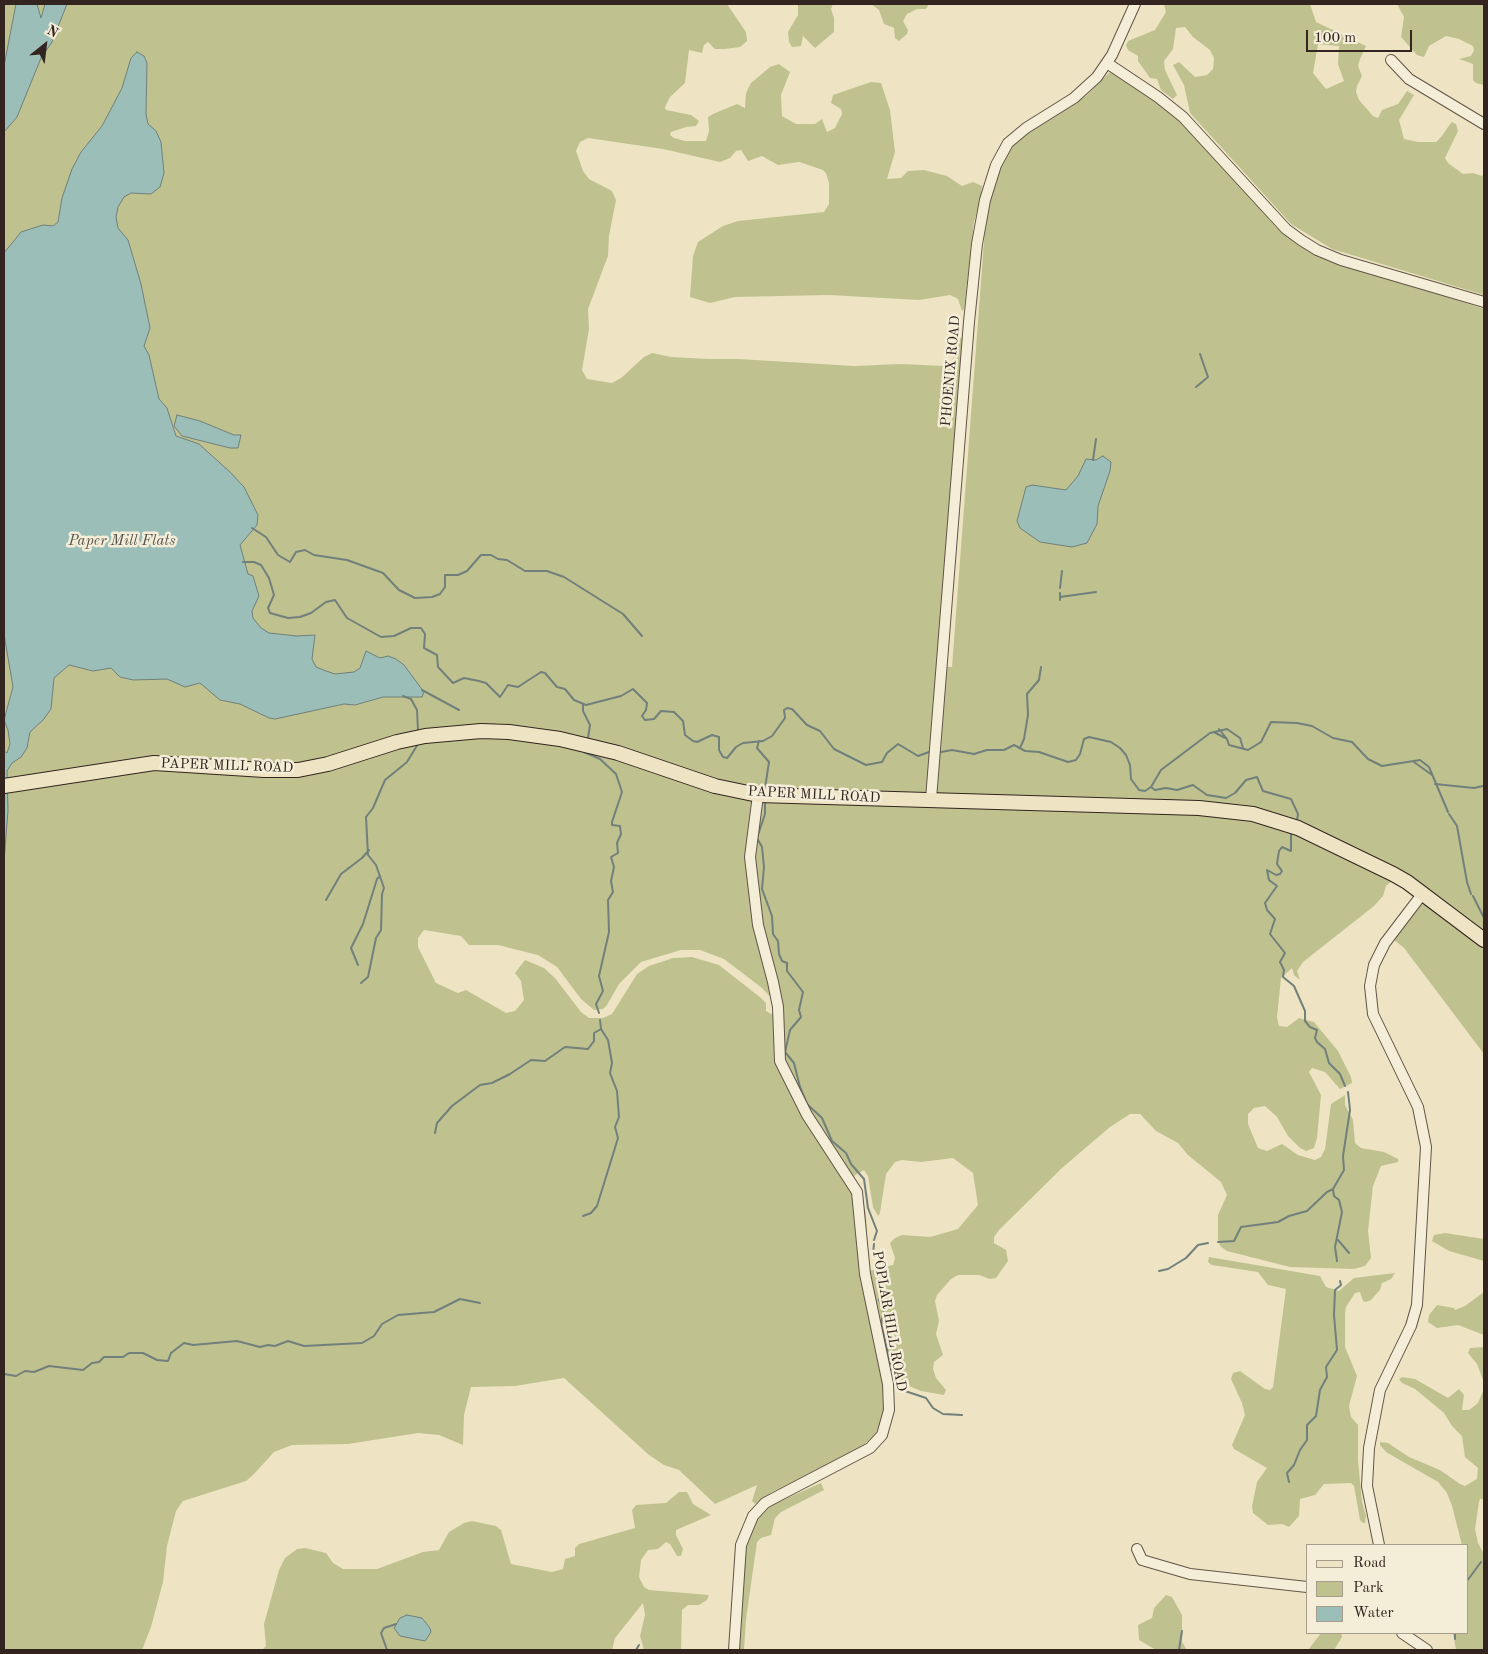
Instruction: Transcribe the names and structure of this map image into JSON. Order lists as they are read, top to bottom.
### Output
{
  "streets": {
    "main road": ["PAPER MILL ROAD"],
    "street": ["PHOENIX ROAD", "POPLAR HILL ROAD"]
  },
  "crossings": [
    ["PHOENIX ROAD", "PAPER MILL ROAD"],
    ["PAPER MILL ROAD", "POPLAR HILL ROAD"]
  ],
  "water": ["Paper Mill Flats"],
  "legend": ["Road", "Park", "Water"],
  "scale_bar": "100 m",
  "north": "top right"
}
